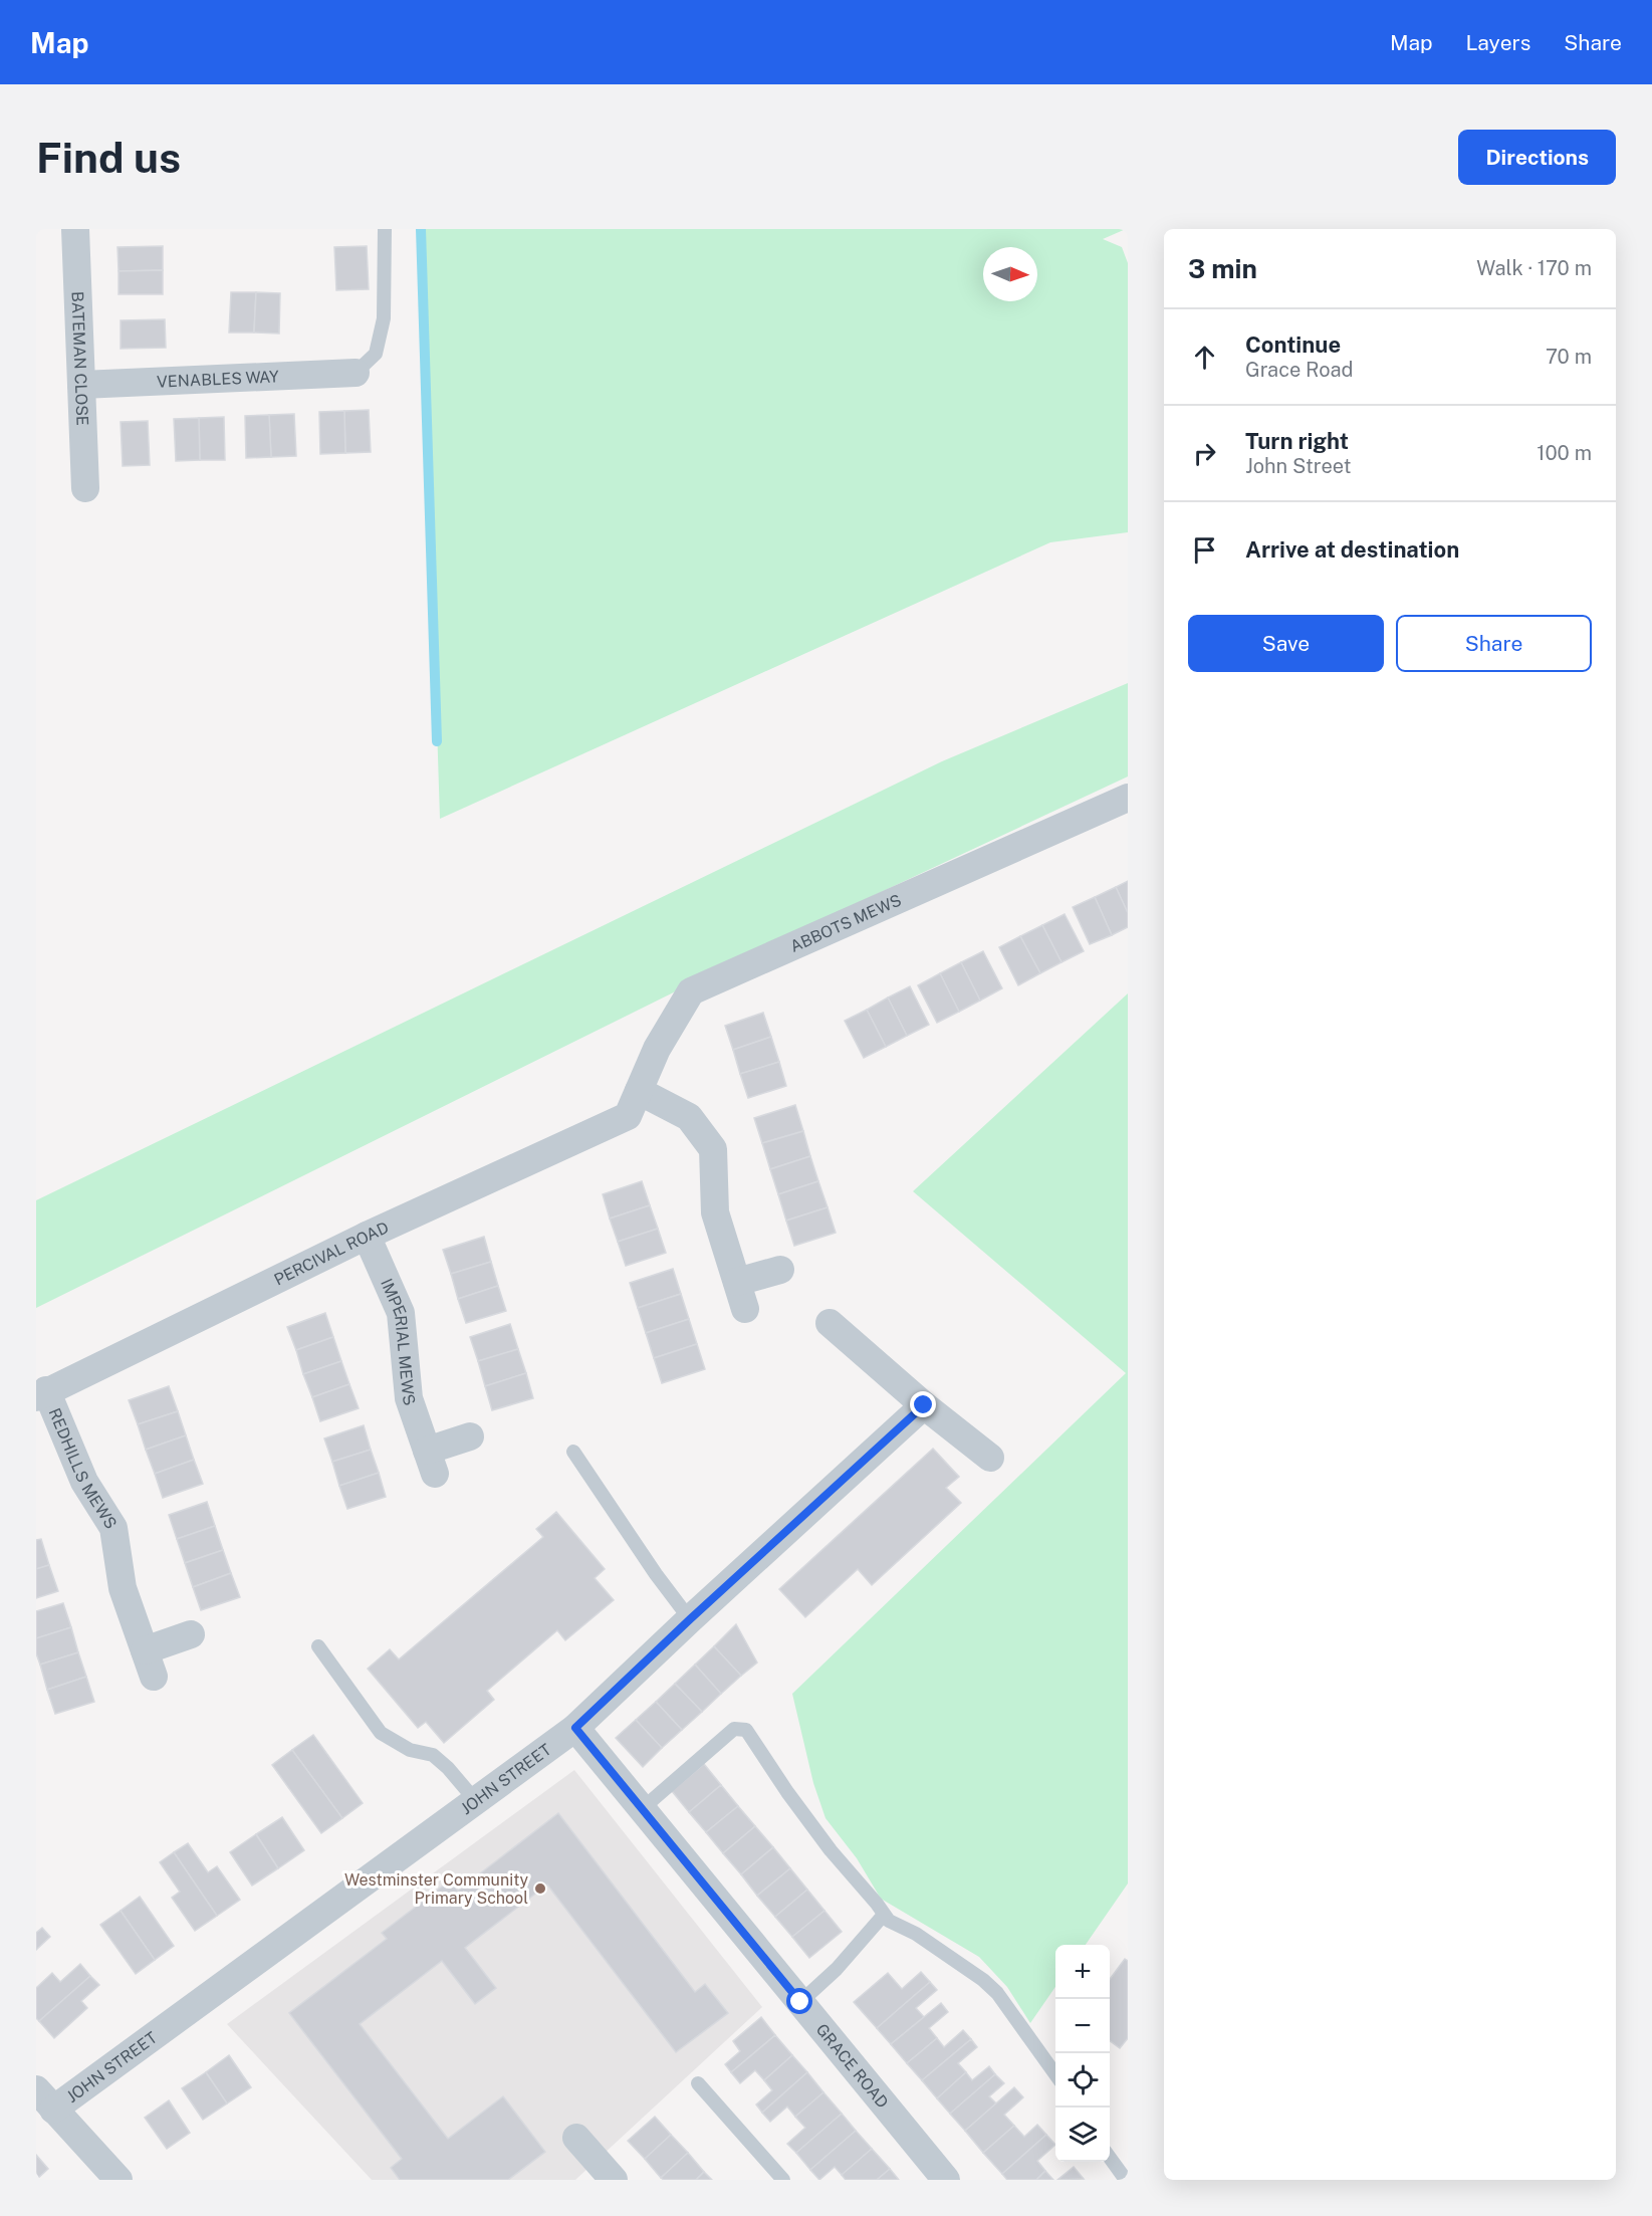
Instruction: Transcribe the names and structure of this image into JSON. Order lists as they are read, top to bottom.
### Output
{
  "streets": {
    "street": [
      "BATEMAN CLOSE",
      "VENABLES WAY",
      "ABBOTS MEWS",
      "PERCIVAL ROAD",
      "IMPERIAL MEWS",
      "REDHILLS MEWS",
      "JOHN STREET",
      "GRACE ROAD"
    ]
  },
  "crossings": [
    ["BATEMAN CLOSE", "VENABLES WAY"],
    ["ABBOTS MEWS", "PERCIVAL ROAD"],
    ["PERCIVAL ROAD", "IMPERIAL MEWS"],
    ["PERCIVAL ROAD", "REDHILLS MEWS"],
    ["JOHN STREET", "GRACE ROAD"]
  ],
  "places": ["Westminster Community Primary School"],
  "north": "right",
  "page": {
    "header": "Map",
    "nav": ["Map", "Layers", "Share"],
    "buttons": [
      "Directions",
      ["Save", "Share"]
    ],
    "title": "Find us",
    "heading": ["3 min", "Walk · 170 m"],
    "list": [
      ["Continue", "Grace Road", "70 m"],
      ["Turn right", "John Street", "100 m"],
      "Arrive at destination"
    ],
    "map_buttons": ["+", "−"]
  }
}
